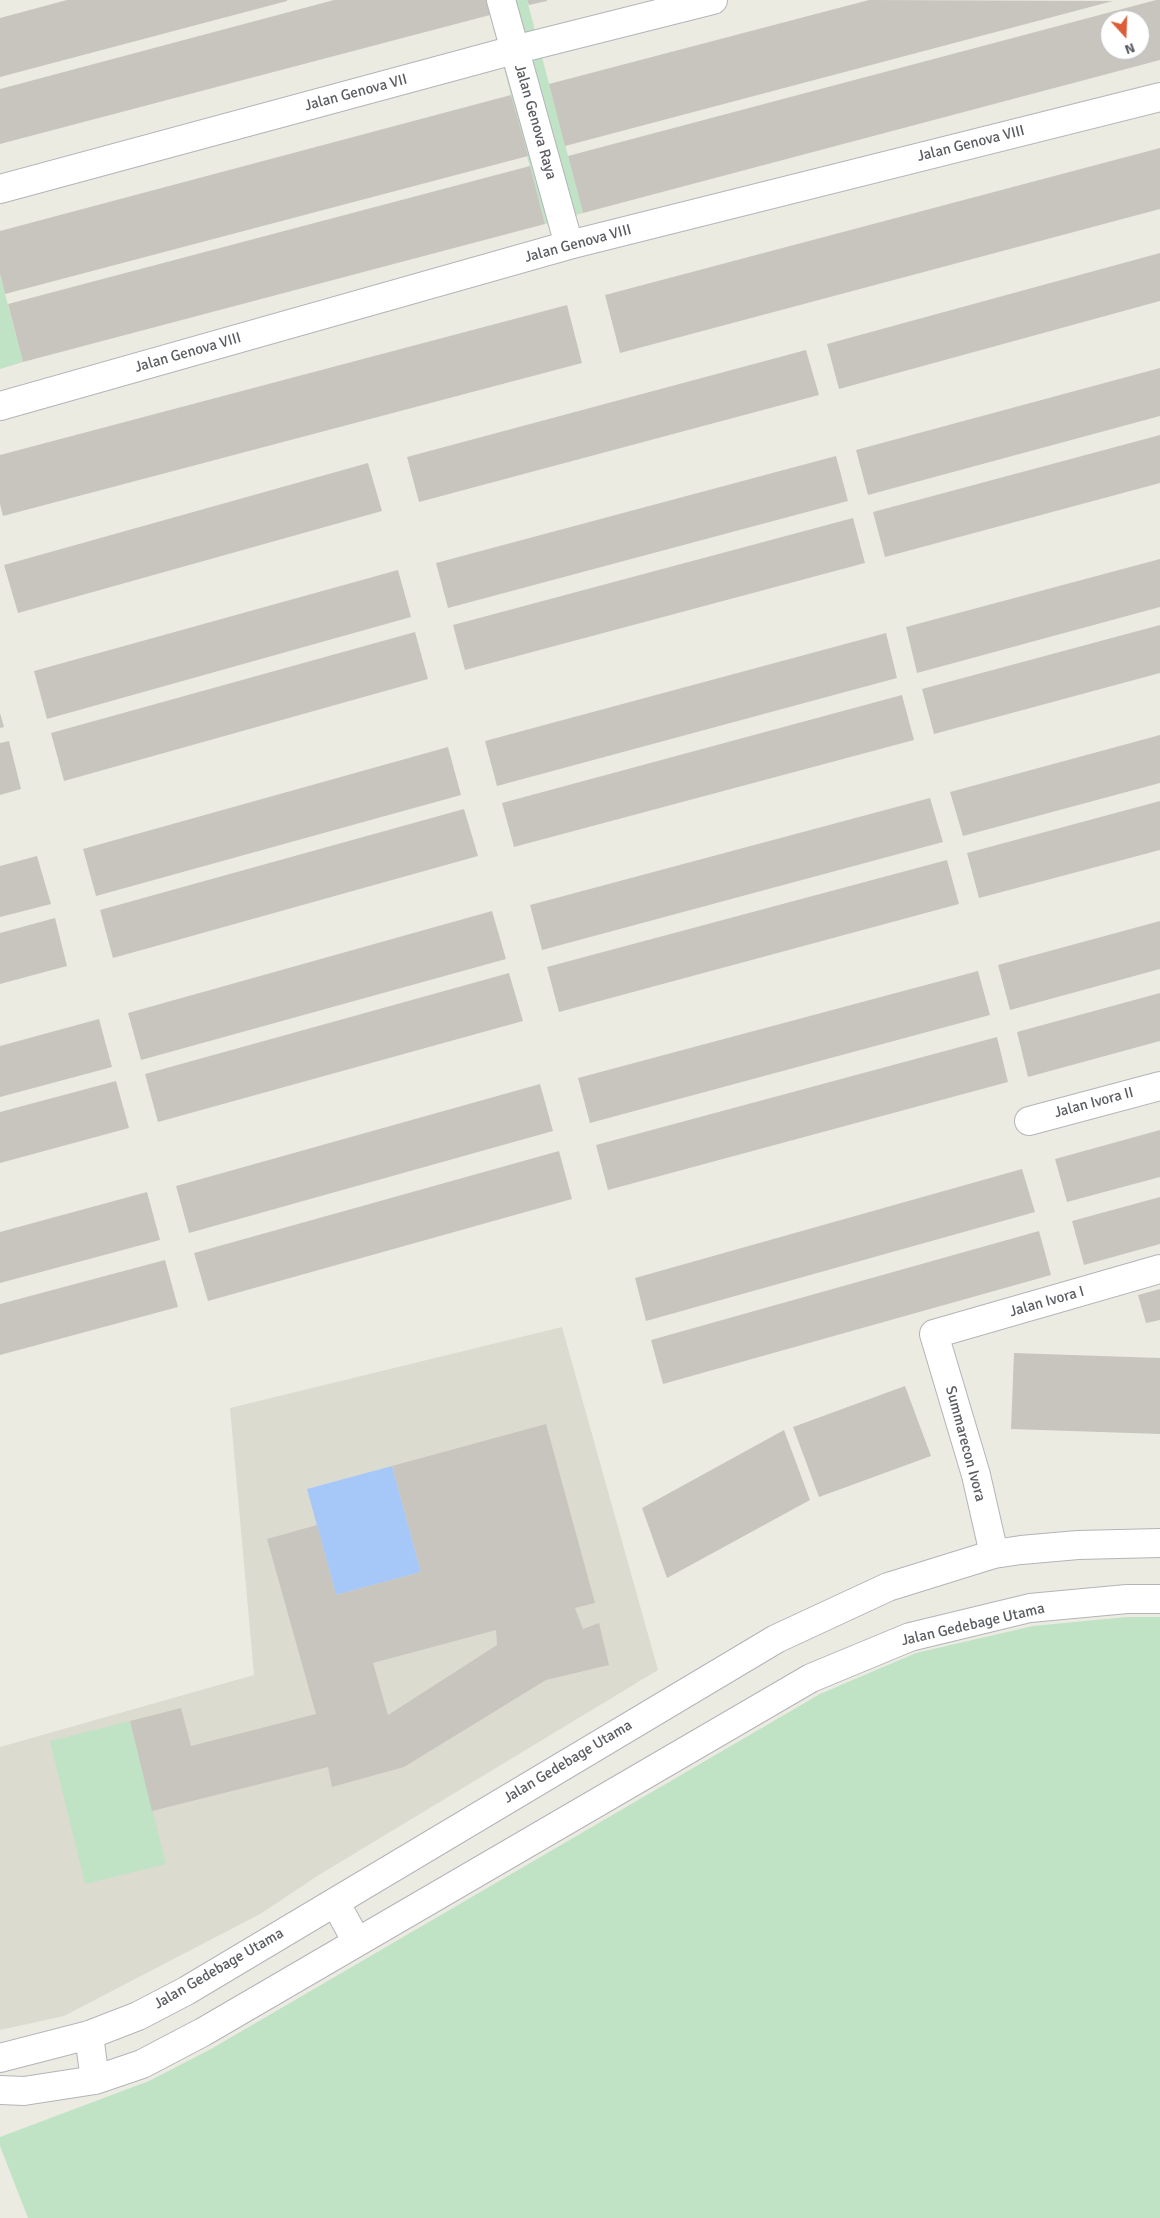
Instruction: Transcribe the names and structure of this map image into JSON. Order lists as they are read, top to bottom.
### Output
{
  "streets": {
    "street": [
      "Jalan Genova VII",
      "Jalan Genova Raya",
      "Jalan Genova VIII",
      "Jalan Ivora II",
      "Jalan Ivora I",
      "Summarecon Ivora",
      "Jalan Gedebage Utama"
    ]
  },
  "crossings": [
    ["Jalan Genova VII", "Jalan Genova Raya"],
    ["Jalan Genova Raya", "Jalan Genova VIII"],
    ["Jalan Ivora I", "Summarecon Ivora"],
    ["Summarecon Ivora", "Jalan Gedebage Utama"]
  ],
  "north": "bottom"
}
